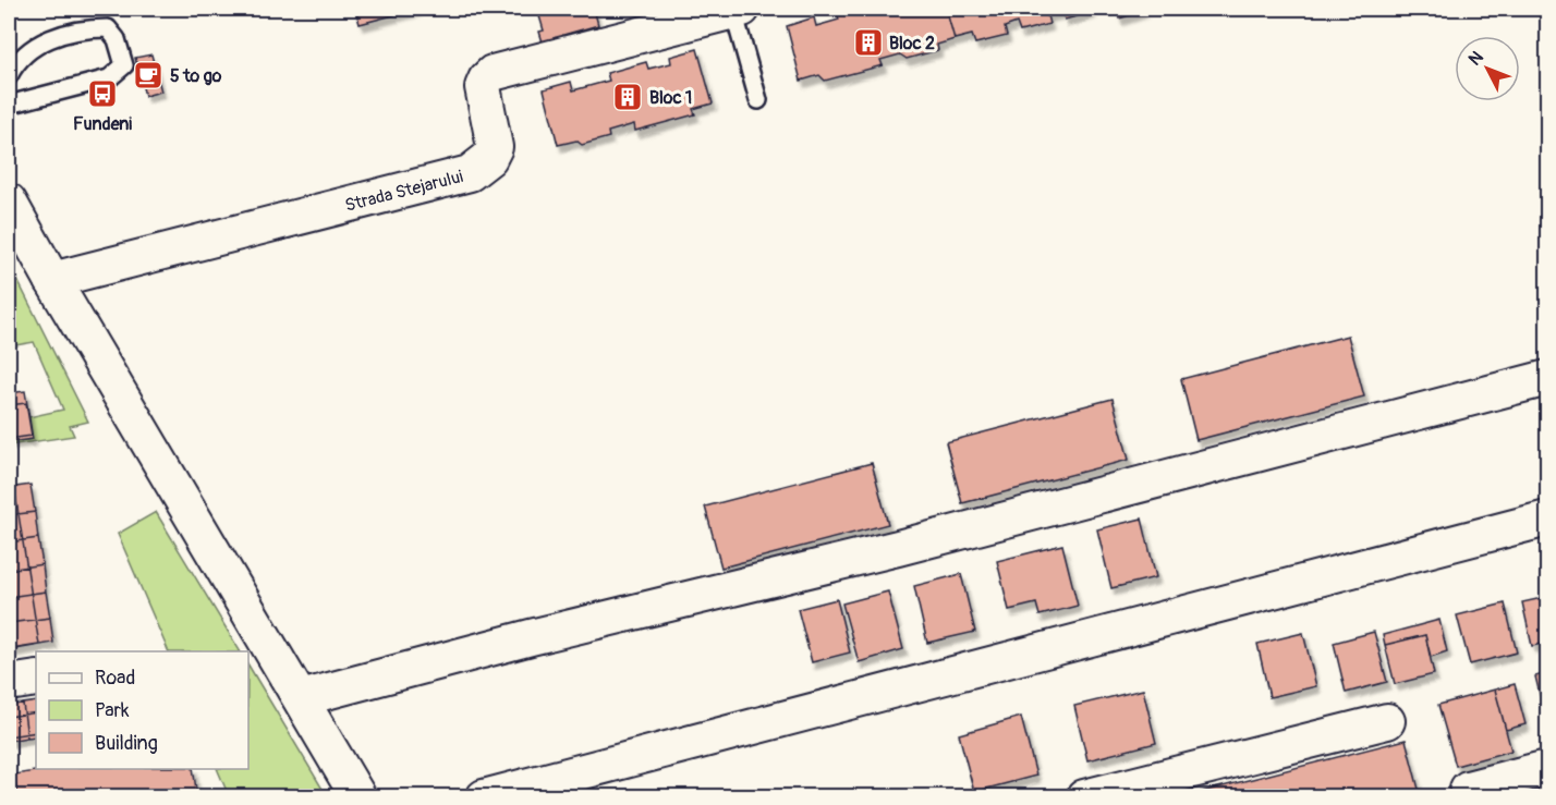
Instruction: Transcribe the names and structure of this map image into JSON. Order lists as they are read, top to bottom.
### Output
{
  "streets": {
    "street": ["Strada Stejarului"]
  },
  "places": {
    "building": ["Bloc 2", "Bloc 1"],
    "cafe": ["5 to go"],
    "bus stop": ["Fundeni"]
  },
  "legend": ["Road", "Park", "Building"],
  "north": "top left"
}
